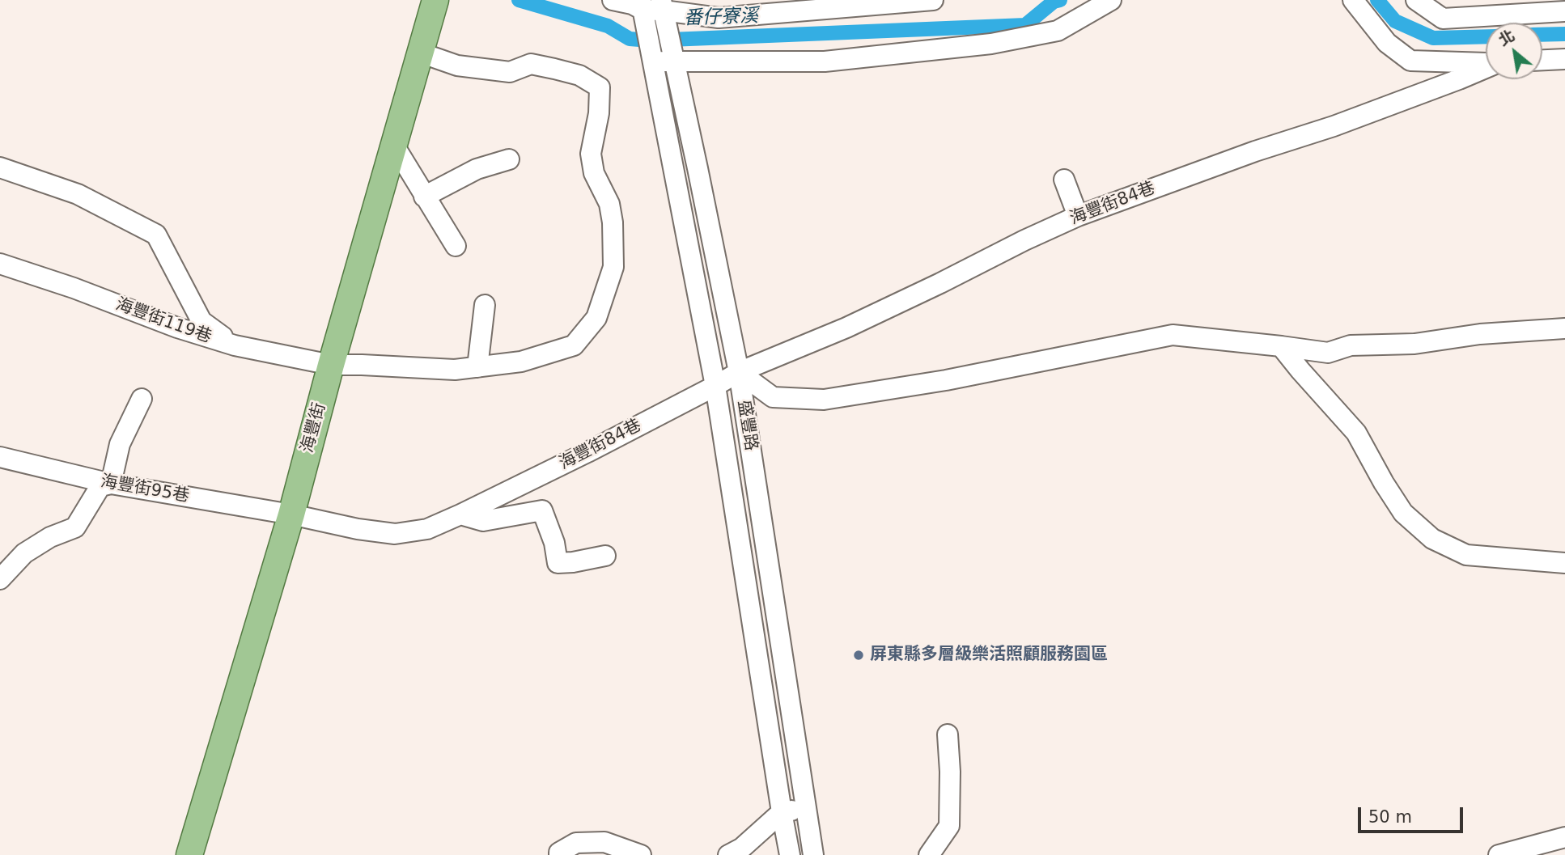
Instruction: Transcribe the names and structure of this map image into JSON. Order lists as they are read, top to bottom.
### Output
{
  "streets": {
    "main road": ["海豐街"],
    "street": [
      "海豐街84巷",
      "海豐街119巷",
      "盛豐路",
      "海豐街95巷"
    ]
  },
  "crossings": [
    ["海豐街84巷", "盛豐路"],
    ["海豐街84巷", "海豐街"],
    ["海豐街84巷", "海豐街95巷"],
    ["海豐街119巷", "海豐街"],
    ["海豐街", "海豐街95巷"]
  ],
  "water": ["番仔寮溪"],
  "places": ["屏東縣多層級樂活照顧服務園區"],
  "scale_bar": "50 m",
  "north": "top left"
}
